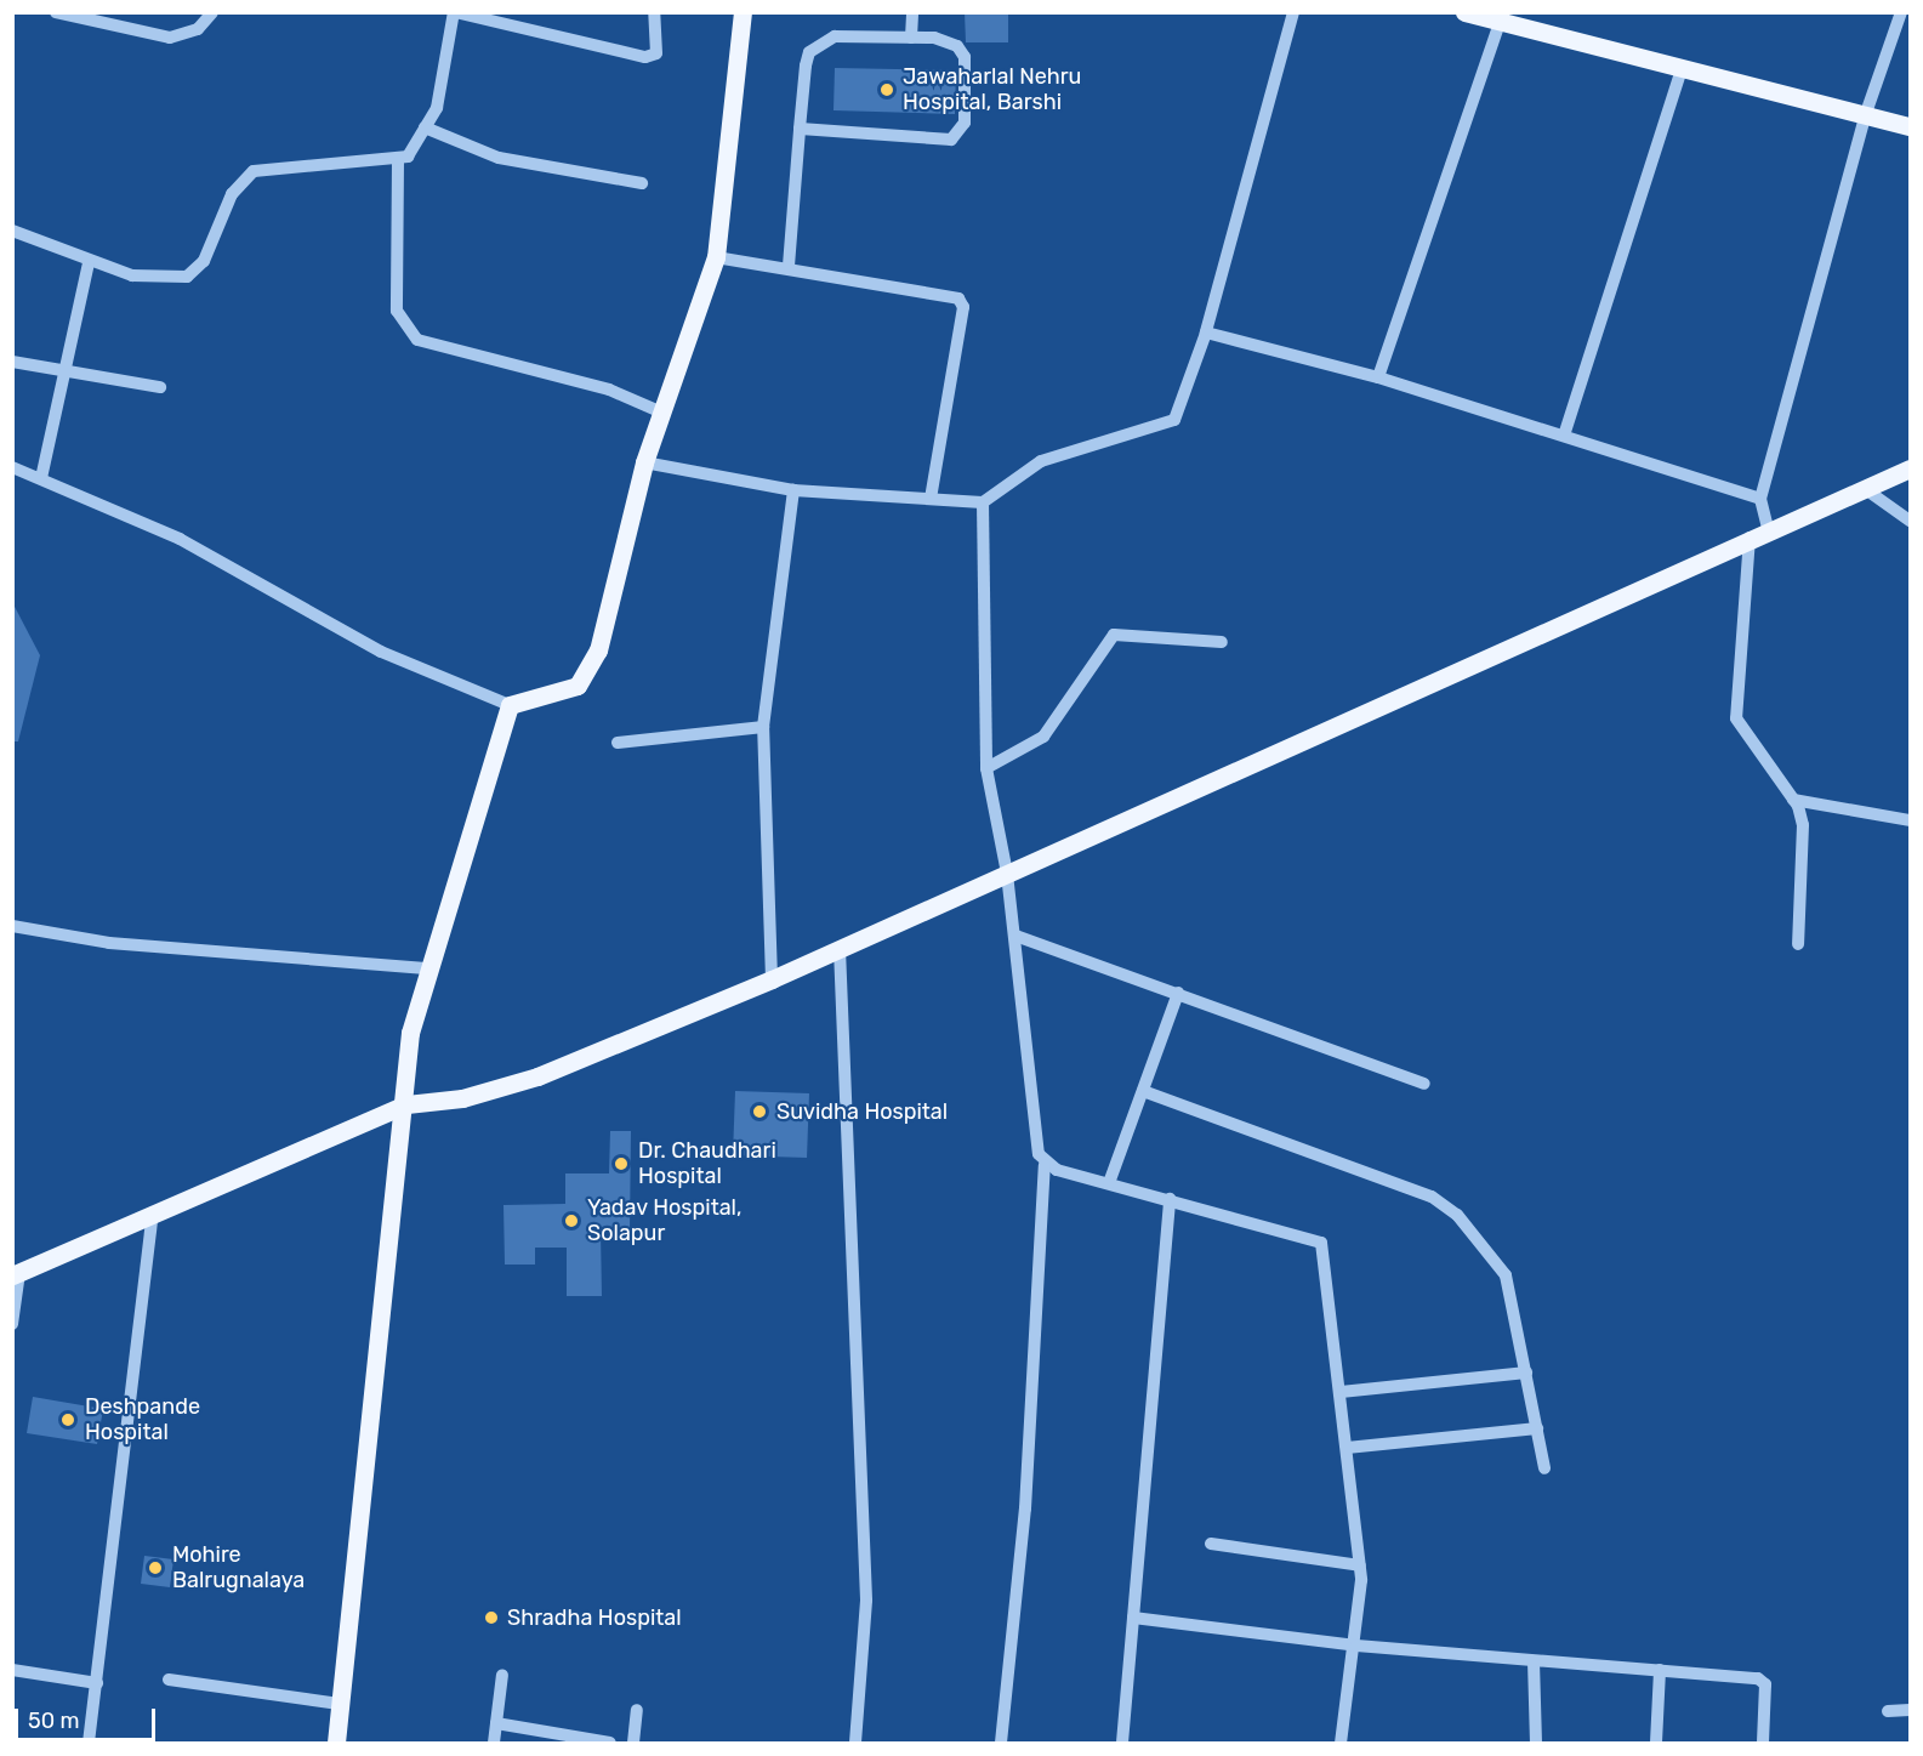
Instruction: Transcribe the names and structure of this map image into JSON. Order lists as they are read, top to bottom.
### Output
{
  "places": [
    "Jawaharlal Nehru Hospital, Barshi",
    "Suvidha Hospital",
    "Dr. Chaudhari Hospital",
    "Yadav Hospital, Solapur",
    "Deshpande Hospital",
    "Mohire Balrugnalaya",
    "Shradha Hospital"
  ],
  "scale_bar": "50 m"
}
